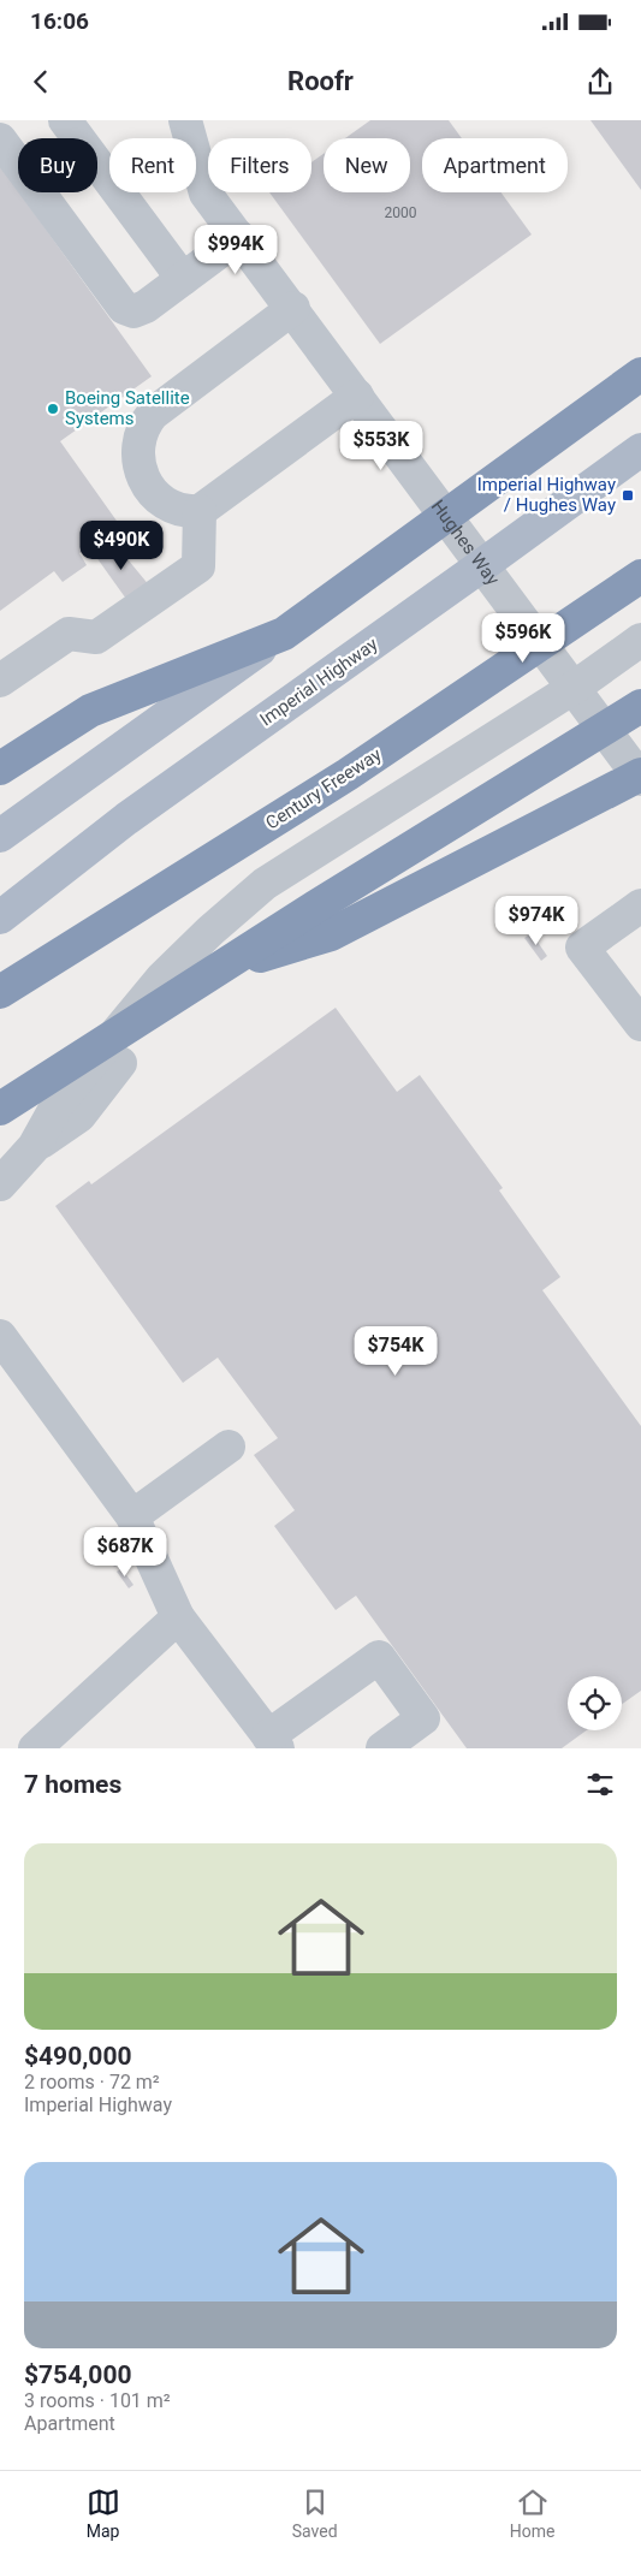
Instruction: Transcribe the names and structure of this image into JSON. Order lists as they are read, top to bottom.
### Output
{
  "streets": {
    "highway": ["Century Freeway"],
    "main road": ["Imperial Highway"],
    "street": ["Hughes Way"]
  },
  "crossings": [
    ["Hughes Way", "Imperial Highway"]
  ],
  "places": {
    "other": ["Boeing Satellite Systems"],
    "transit": ["Imperial Highway / Hughes Way"]
  },
  "house_numbers": ["2000"],
  "page": {
    "status": "16:06",
    "header": "Roofr",
    "chip": [
      "Buy",
      "Rent",
      "Filters",
      "New",
      "Apartment"
    ],
    "price": [
      "$994K",
      "$553K",
      "$490K",
      "$596K",
      "$974K",
      "$754K",
      "$687K"
    ],
    "heading": "7 homes",
    "list": [
      {
        "name": "$490,000",
        "note": "2 rooms · 72 m² · Imperial Highway"
      },
      {
        "name": "$754,000",
        "note": "3 rooms · 101 m² · Apartment"
      }
    ],
    "tabs": ["Map", "Saved", "Home"]
  }
}
